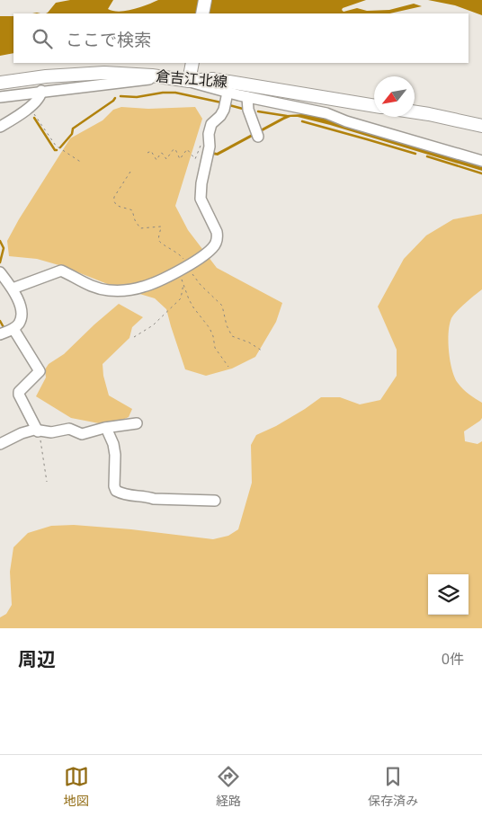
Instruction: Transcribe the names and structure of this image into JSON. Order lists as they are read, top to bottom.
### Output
{
  "streets": {
    "main road": ["倉吉江北線"]
  },
  "north": "bottom left",
  "page": {
    "search": "ここで検索",
    "heading": ["周辺", "0件"],
    "nav": ["地図", "経路", "保存済み"]
  }
}
